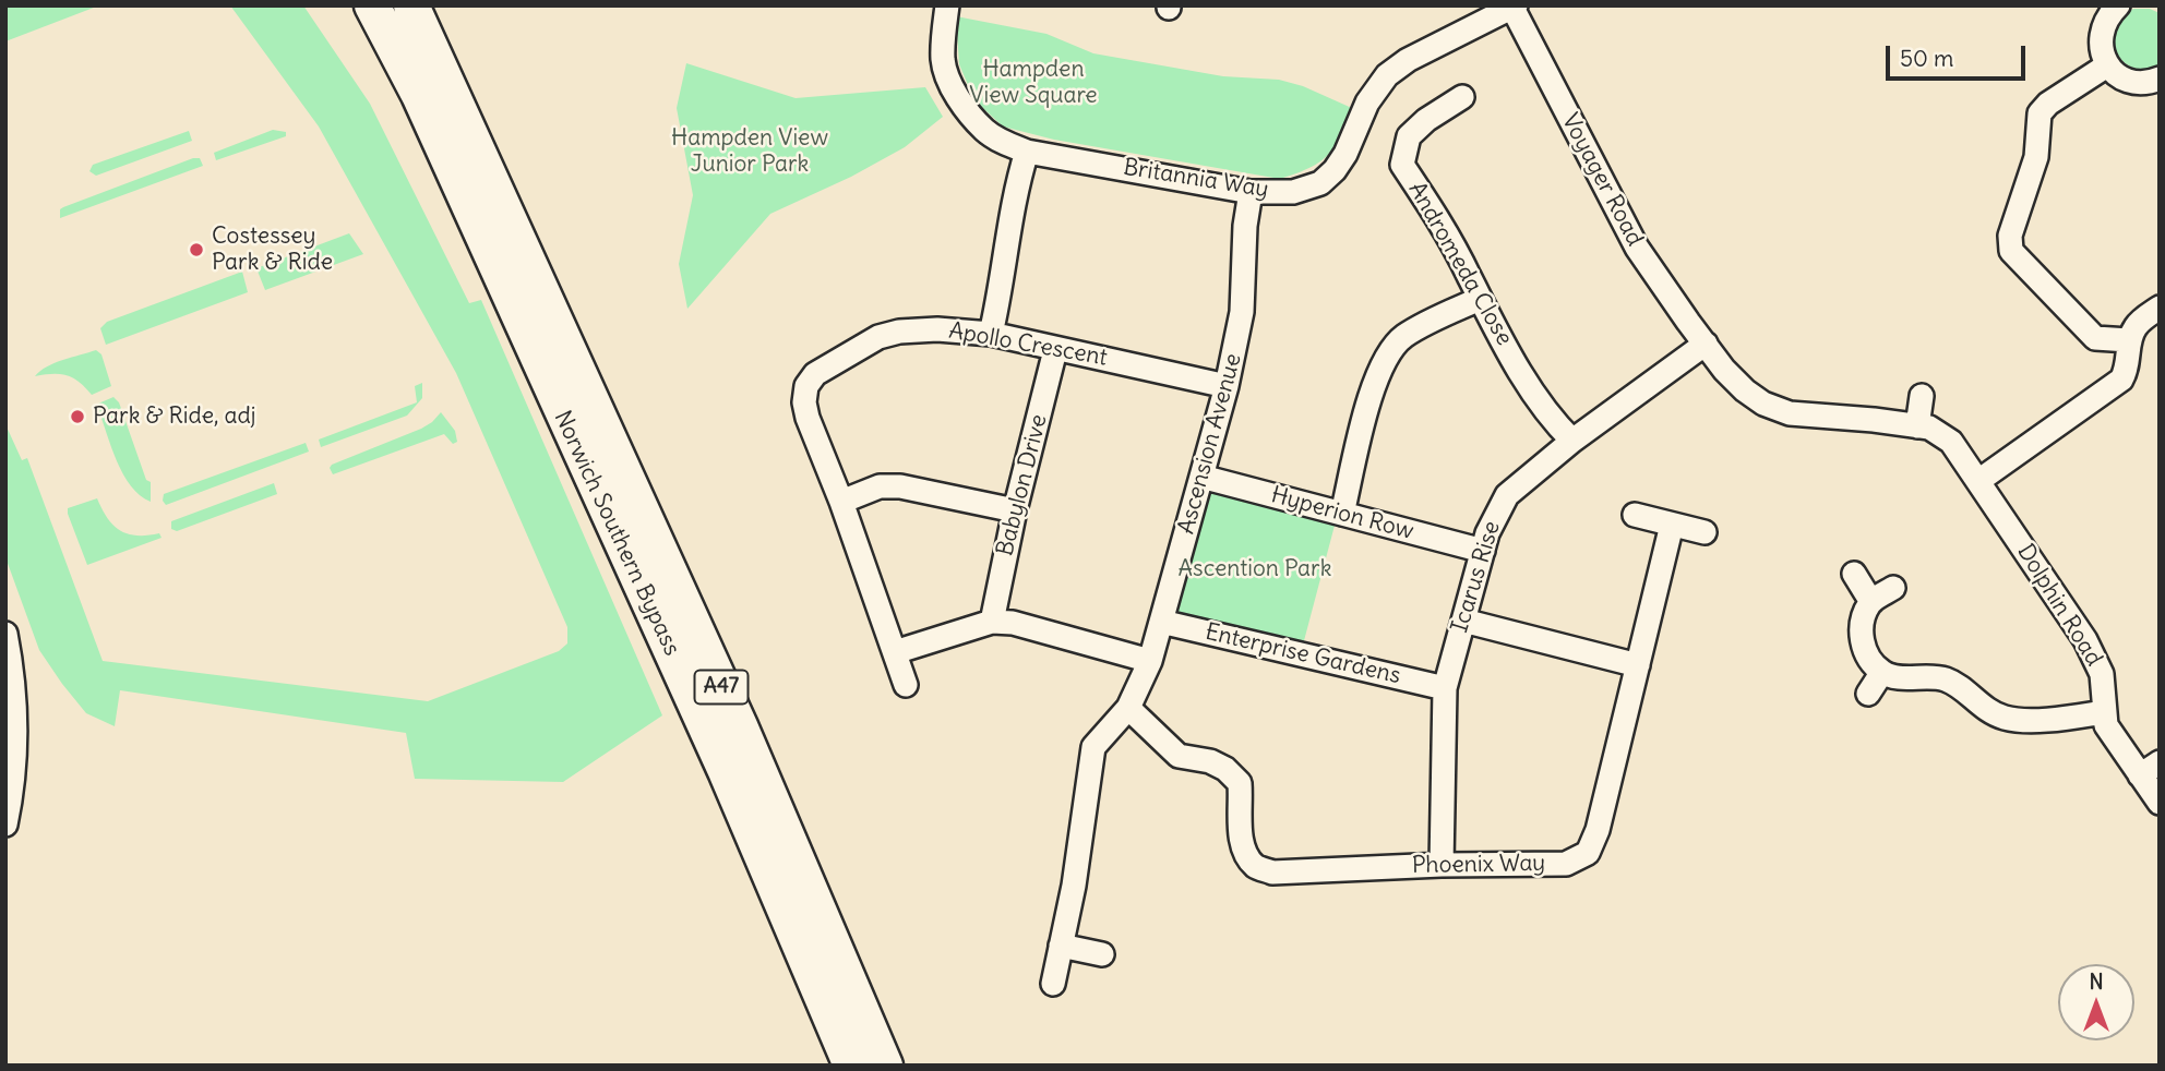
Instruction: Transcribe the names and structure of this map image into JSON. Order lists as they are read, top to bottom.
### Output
{
  "streets": {
    "highway": ["Norwich Southern Bypass", "A47"],
    "street": [
      "Britannia Way",
      "Voyager Road",
      "Andromeda Close",
      "Apollo Crescent",
      "Ascension Avenue",
      "Babylon Drive",
      "Hyperion Row",
      "Icarus Rise",
      "Dolphin Road",
      "Enterprise Gardens",
      "Phoenix Way"
    ]
  },
  "crossings": [
    ["Britannia Way", "Voyager Road"],
    ["Britannia Way", "Ascension Avenue"],
    ["Voyager Road", "Icarus Rise"],
    ["Voyager Road", "Dolphin Road"],
    ["Andromeda Close", "Icarus Rise"],
    ["Apollo Crescent", "Ascension Avenue"],
    ["Apollo Crescent", "Babylon Drive"],
    ["Ascension Avenue", "Hyperion Row"],
    ["Ascension Avenue", "Enterprise Gardens"],
    ["Ascension Avenue", "Phoenix Way"],
    ["Hyperion Row", "Icarus Rise"],
    ["Norwich Southern Bypass", "A47"],
    ["Icarus Rise", "Dolphin Road"],
    ["Icarus Rise", "Enterprise Gardens"],
    ["Icarus Rise", "Phoenix Way"]
  ],
  "parks": ["Hampden View Square", "Hampden View Junior Park", "Ascention Park"],
  "places": ["Costessey Park & Ride", "Park & Ride, adj"],
  "scale_bar": "50 m",
  "north": "top"
}
